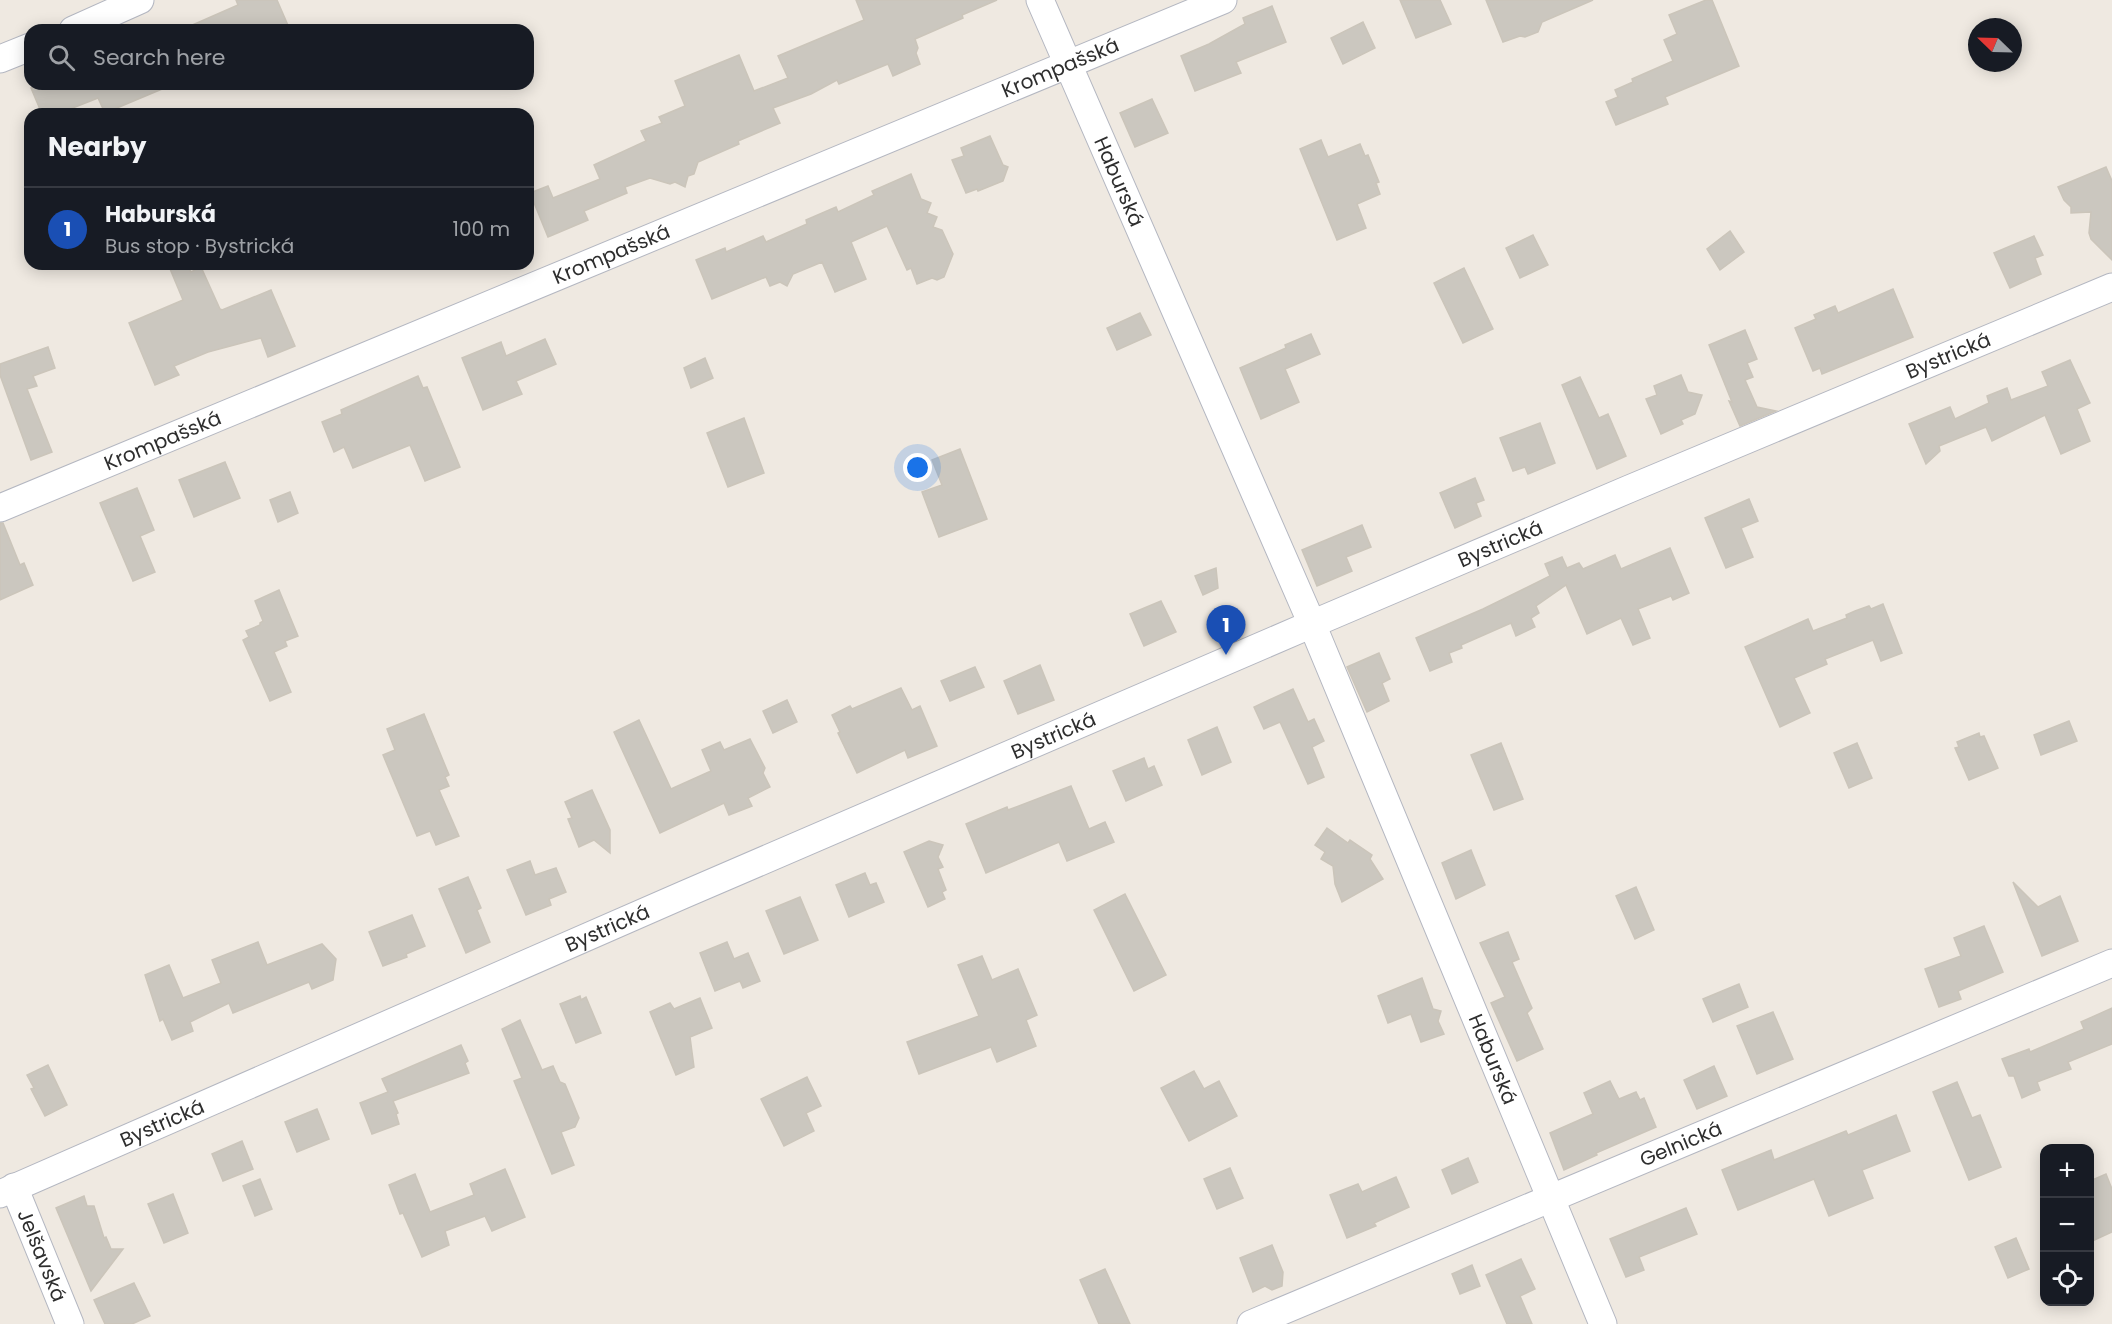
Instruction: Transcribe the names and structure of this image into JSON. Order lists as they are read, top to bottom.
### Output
{
  "streets": {
    "street": [
      "Krompašská",
      "Haburská",
      "Bystrická",
      "Gelnická",
      "Jelšavská"
    ]
  },
  "crossings": [
    ["Krompašská", "Haburská"],
    ["Haburská", "Bystrická"],
    ["Haburská", "Gelnická"],
    ["Bystrická", "Jelšavská"]
  ],
  "north": "top left",
  "page": {
    "search": "Search here",
    "heading": "Nearby",
    "list": [
      {
        "mark": "1",
        "name": "Haburská",
        "note": "Bus stop · Bystrická",
        "value": "100 m"
      }
    ],
    "pins": "1",
    "map_buttons": ["+", "−"]
  }
}
